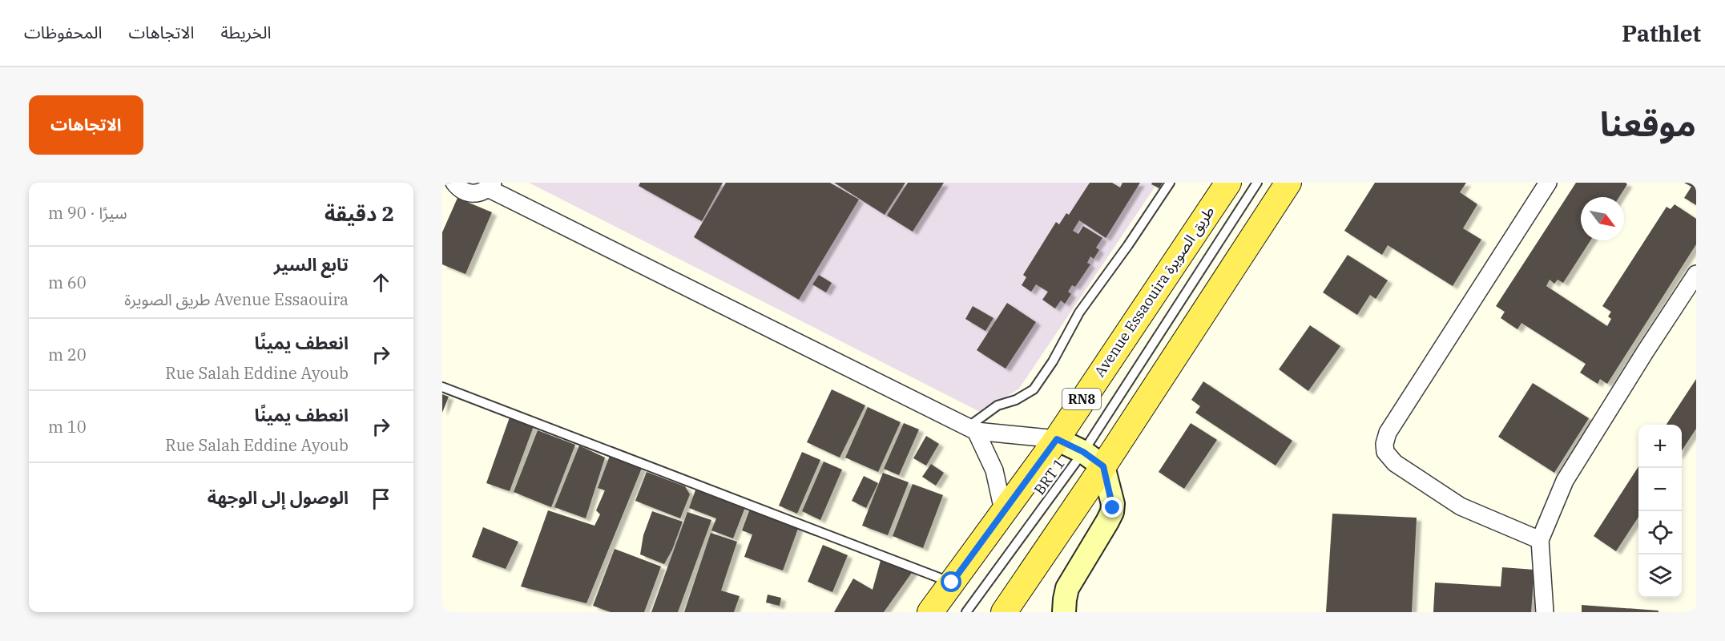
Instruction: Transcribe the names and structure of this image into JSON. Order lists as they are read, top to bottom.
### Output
{
  "streets": {
    "main road": ["Avenue Essaouira طريق الصويرة", "RN8"],
    "lane": ["BRT 1"]
  },
  "north": "bottom right",
  "page": {
    "header": "Pathlet",
    "nav": ["الخريطة", "الاتجاهات", "المحفوظات"],
    "title": "موقعنا",
    "buttons": "الاتجاهات",
    "heading": ["2 دقيقة", "سيرًا · 90 m"],
    "list": [
      ["تابع السير", "Avenue Essaouira طريق الصويرة", "60 m"],
      ["انعطف يمينًا", "Rue Salah Eddine Ayoub", "20 m"],
      ["انعطف يمينًا", "Rue Salah Eddine Ayoub", "10 m"],
      "الوصول إلى الوجهة"
    ],
    "map_buttons": ["+", "−"]
  }
}
